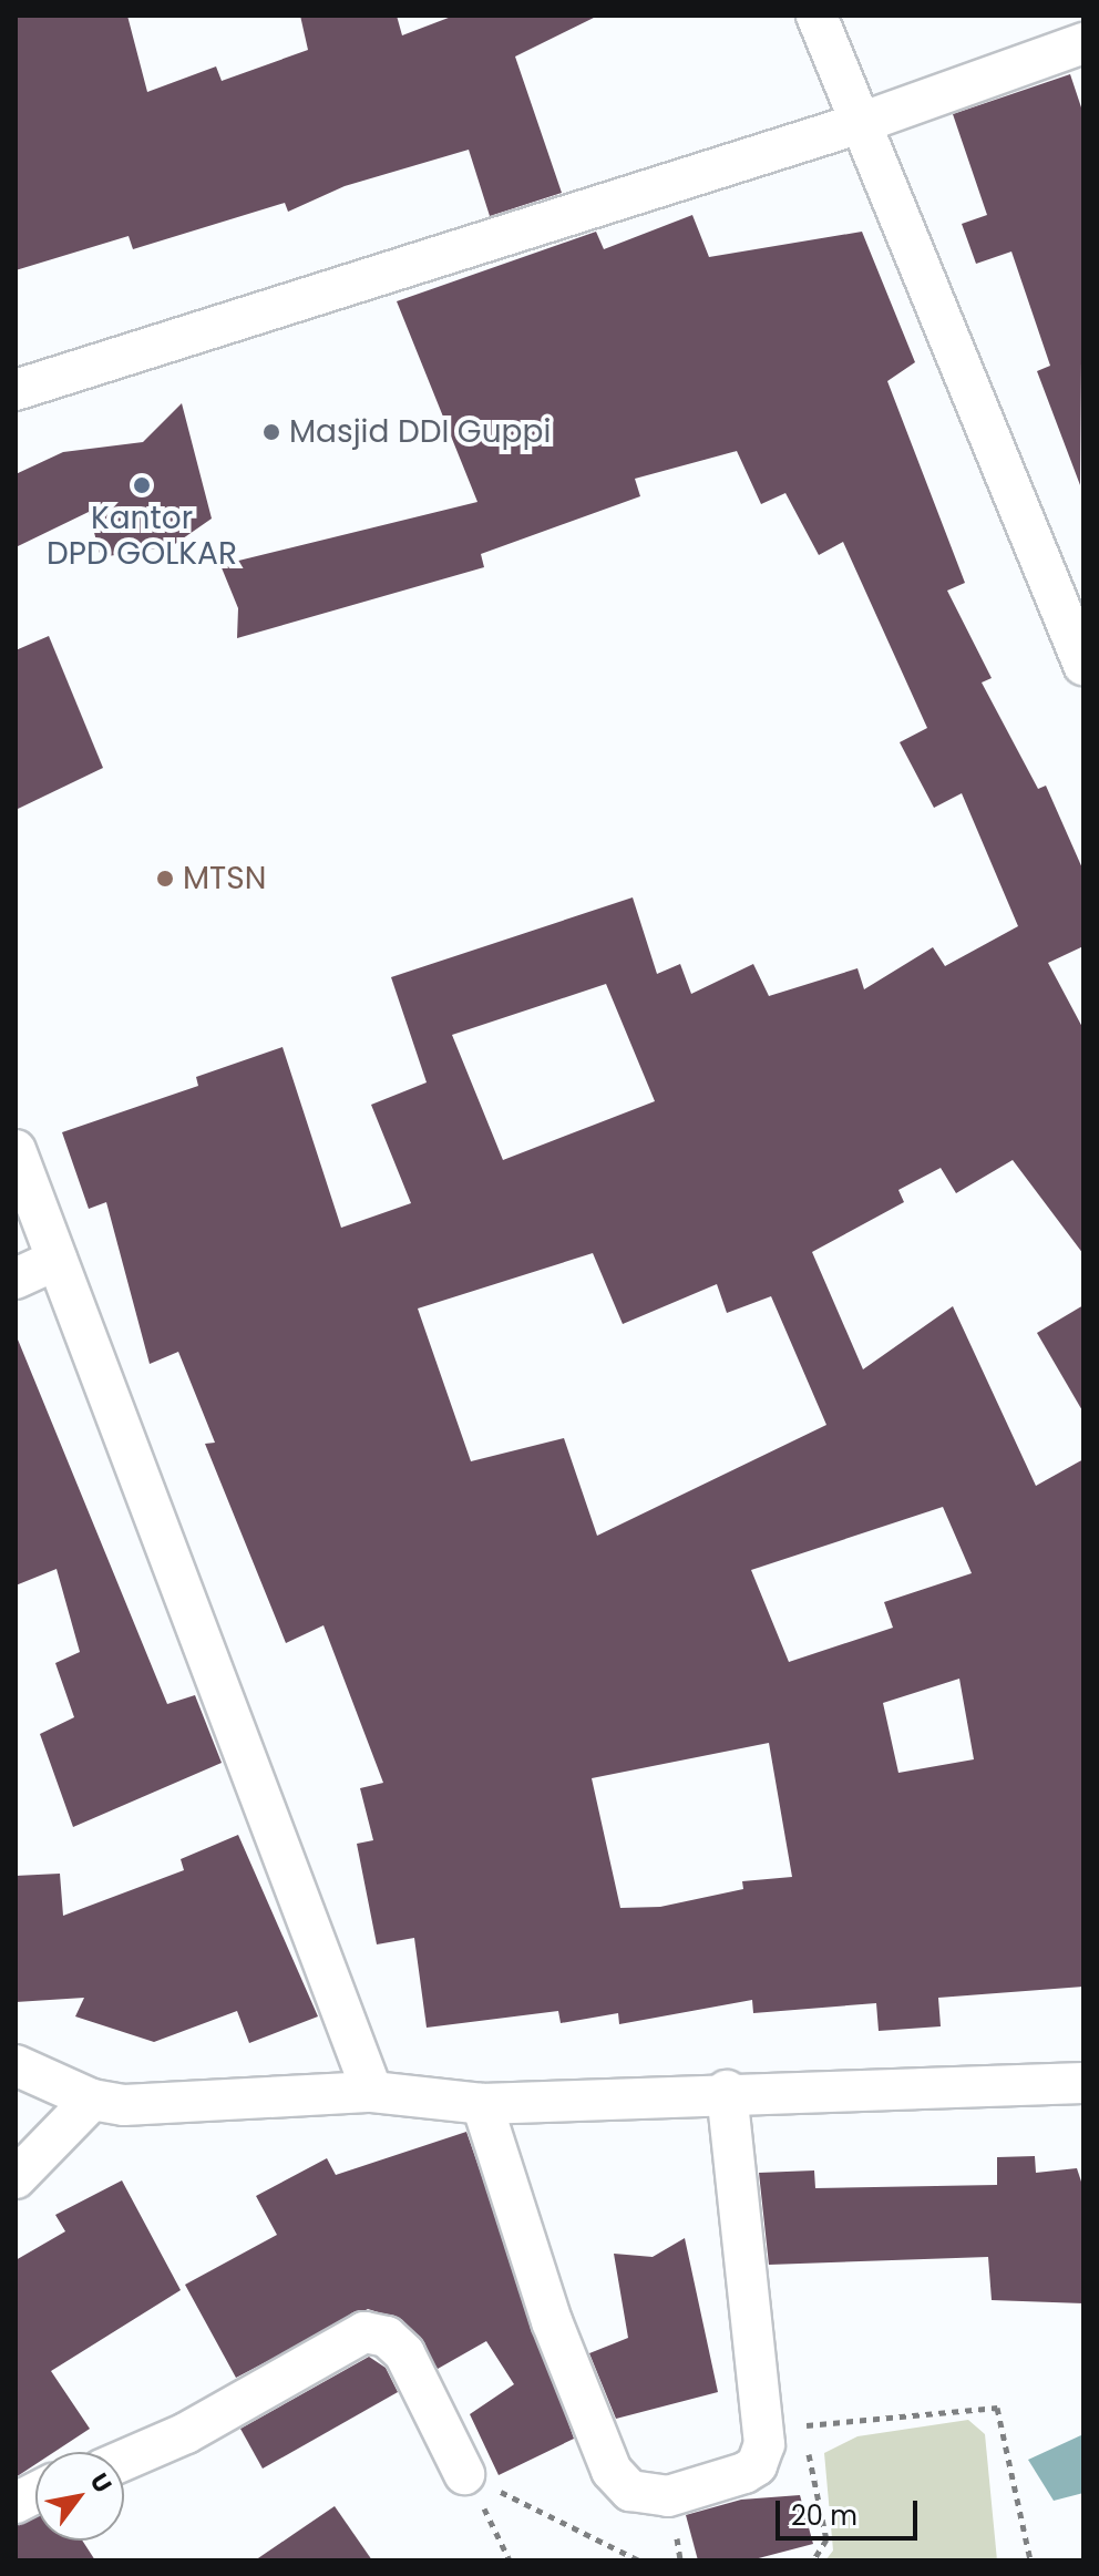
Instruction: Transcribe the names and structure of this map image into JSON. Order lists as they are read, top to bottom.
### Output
{
  "places": ["Masjid DDI Guppi", "Kantor DPD GOLKAR", "MTSN"],
  "scale_bar": "20 m",
  "north": "top right"
}
